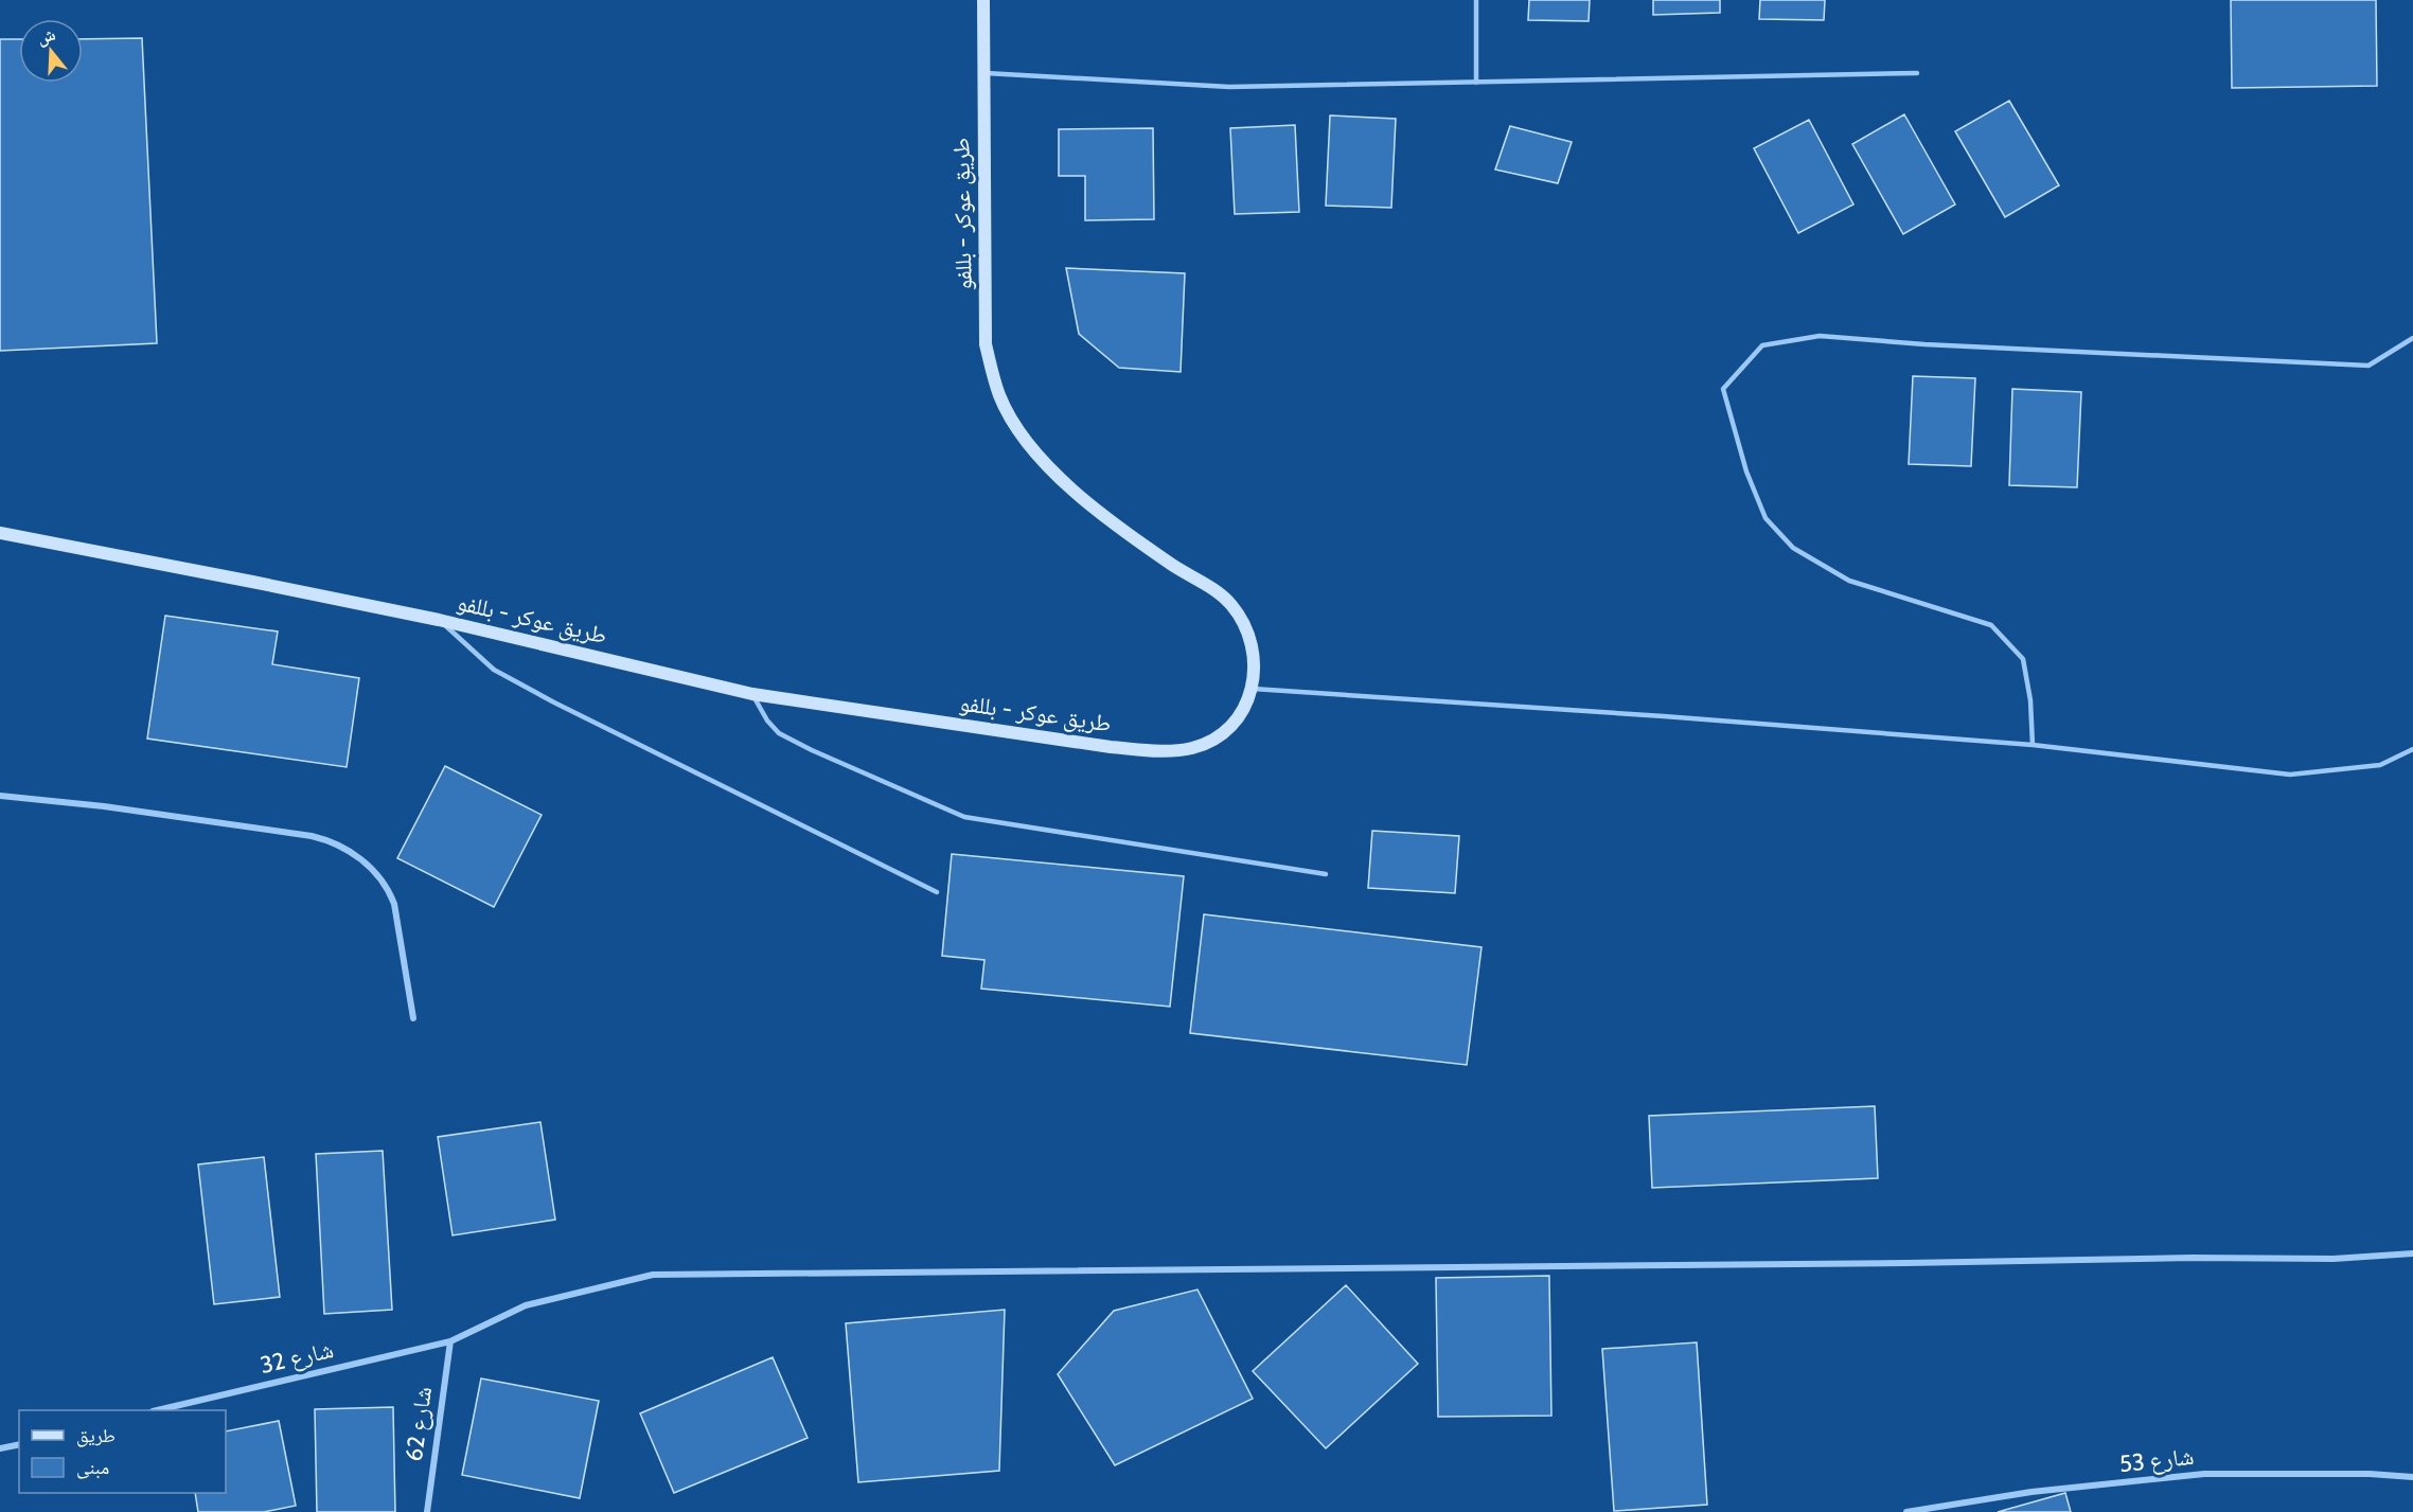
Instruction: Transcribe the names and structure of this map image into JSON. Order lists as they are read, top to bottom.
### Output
{
  "streets": {
    "street": [
      "طريق عوكر - بللفو",
      "شارع 32",
      "شارع 62",
      "شارع 53"
    ]
  },
  "crossings": [
    ["شارع 32", "شارع 62"]
  ],
  "legend": ["طريق", "مبنى"],
  "north": "top"
}
